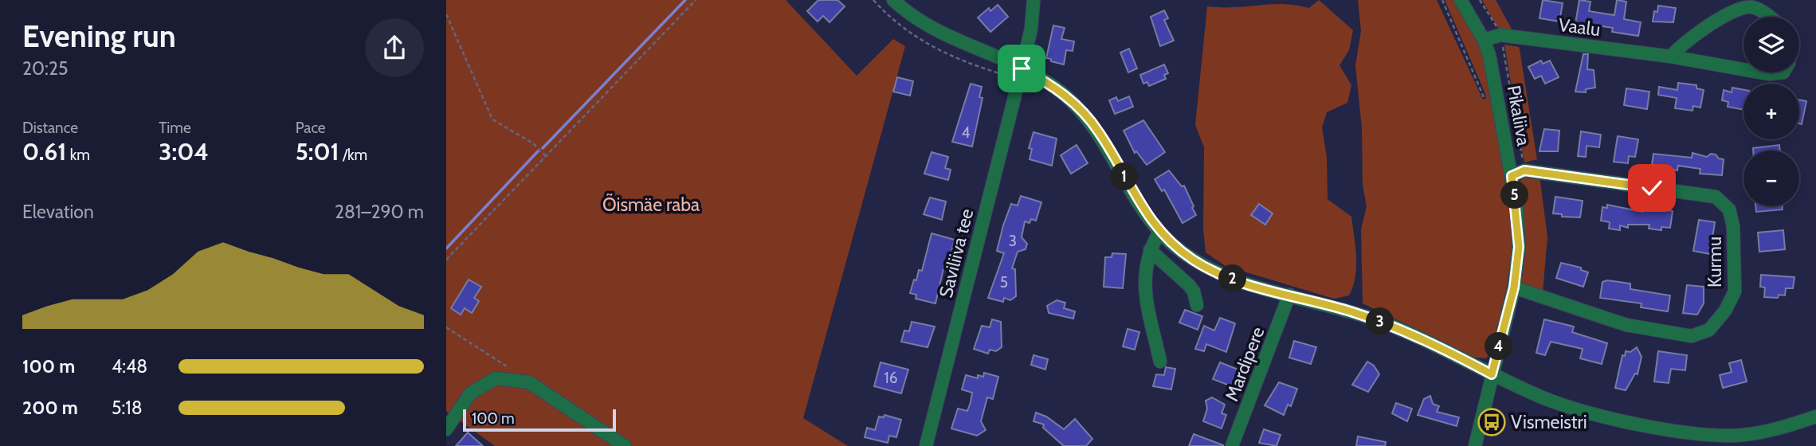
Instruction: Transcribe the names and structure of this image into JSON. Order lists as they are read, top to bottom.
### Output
{
  "streets": {
    "street": [
      "Vaalu",
      "Pikaliiva",
      "Saviliiva tee",
      "Kurmu",
      "Mardipere"
    ]
  },
  "crossings": [
    ["Vaalu", "Pikaliiva"],
    ["Pikaliiva", "Kurmu"]
  ],
  "parks": ["Õismäe raba"],
  "places": {
    "bus stop": ["Vismeistri"]
  },
  "house_numbers": [
    "4",
    "3",
    "5",
    "16"
  ],
  "scale_bar": "100 m",
  "page": {
    "heading": ["Evening run", "20:25"],
    "map_buttons": ["+", "−"],
    "stats": [
      ["Distance", "0.61 km"],
      ["Time", "3:04"],
      ["Pace", "5:01 /km"]
    ],
    "pins": [
      "1",
      "5",
      "2",
      "3",
      "4"
    ],
    "chart": ["Elevation", "281–290 m"],
    "list": [
      {
        "name": "100 m",
        "note": "4:48"
      },
      {
        "name": "200 m",
        "note": "5:18"
      }
    ],
    "scale": "100 m"
  }
}
